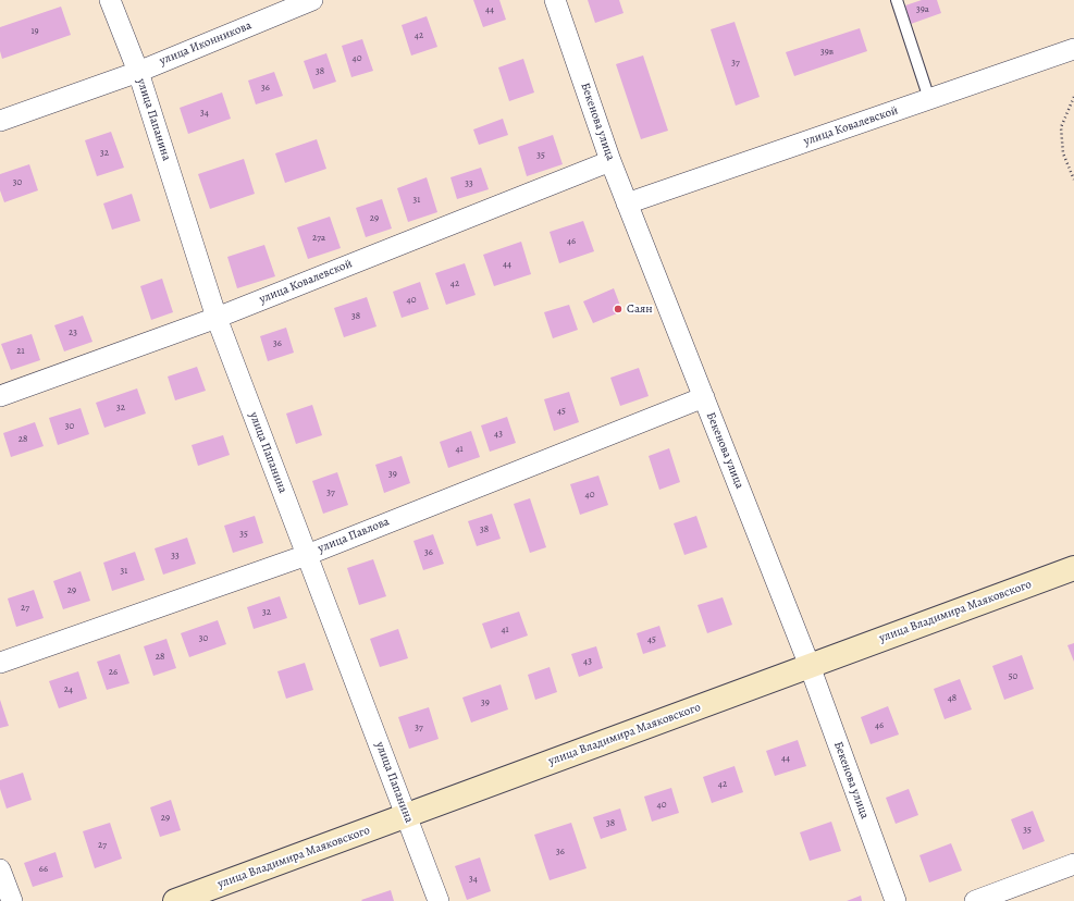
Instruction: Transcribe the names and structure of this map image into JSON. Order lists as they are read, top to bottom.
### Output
{
  "streets": {
    "street": [
      "улица Иконникова",
      "улица Папанина",
      "Бекенова улица",
      "улица Ковалевской",
      "улица Павлова",
      "улица Владимира Маяковского"
    ]
  },
  "crossings": [
    ["улица Иконникова", "улица Папанина"],
    ["улица Папанина", "улица Ковалевской"],
    ["улица Папанина", "улица Павлова"],
    ["улица Папанина", "улица Владимира Маяковского"],
    ["Бекенова улица", "улица Ковалевской"],
    ["Бекенова улица", "улица Павлова"],
    ["Бекенова улица", "улица Владимира Маяковского"]
  ],
  "places": ["Саян"],
  "house_numbers": [
    "44",
    "39а",
    "19",
    "42",
    "39в",
    "40",
    "37",
    "38",
    "36",
    "34",
    "32",
    "35",
    "30",
    "33",
    "31",
    "29",
    "27а",
    "46",
    "44",
    "42",
    "40",
    "38",
    "23",
    "36",
    "21",
    "32",
    "45",
    "30",
    "43",
    "28",
    "41",
    "39",
    "37",
    "40",
    "38",
    "35",
    "36",
    "33",
    "31",
    "29",
    "27",
    "32",
    "41",
    "30",
    "45",
    "28",
    "43",
    "26",
    "50",
    "24",
    "48",
    "39",
    "46",
    "37",
    "44",
    "42",
    "40",
    "29",
    "38",
    "35",
    "27",
    "36",
    "66",
    "34"
  ]
}
